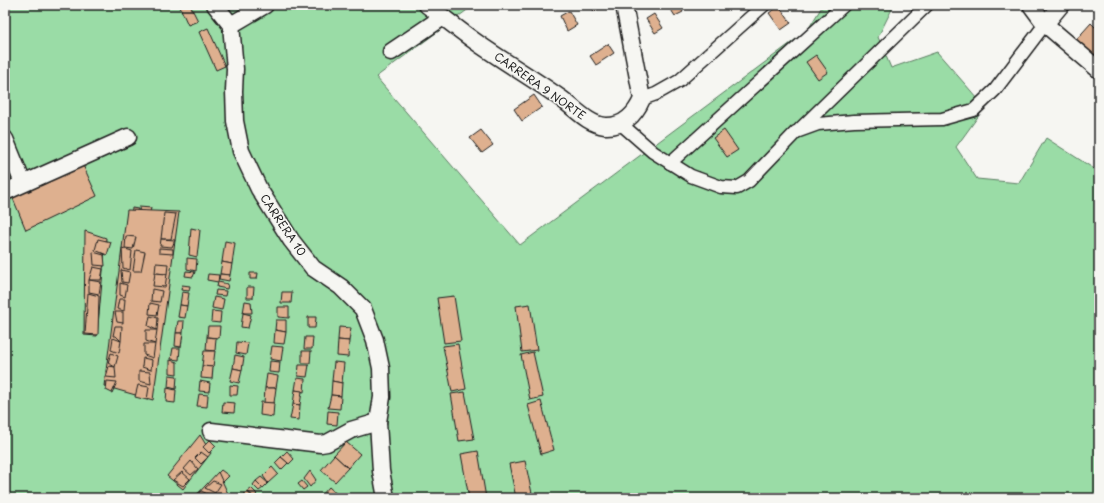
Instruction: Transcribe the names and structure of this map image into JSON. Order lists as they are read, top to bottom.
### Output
{
  "streets": {
    "street": ["CARRERA 9 NORTE", "CARRERA 10"]
  }
}
